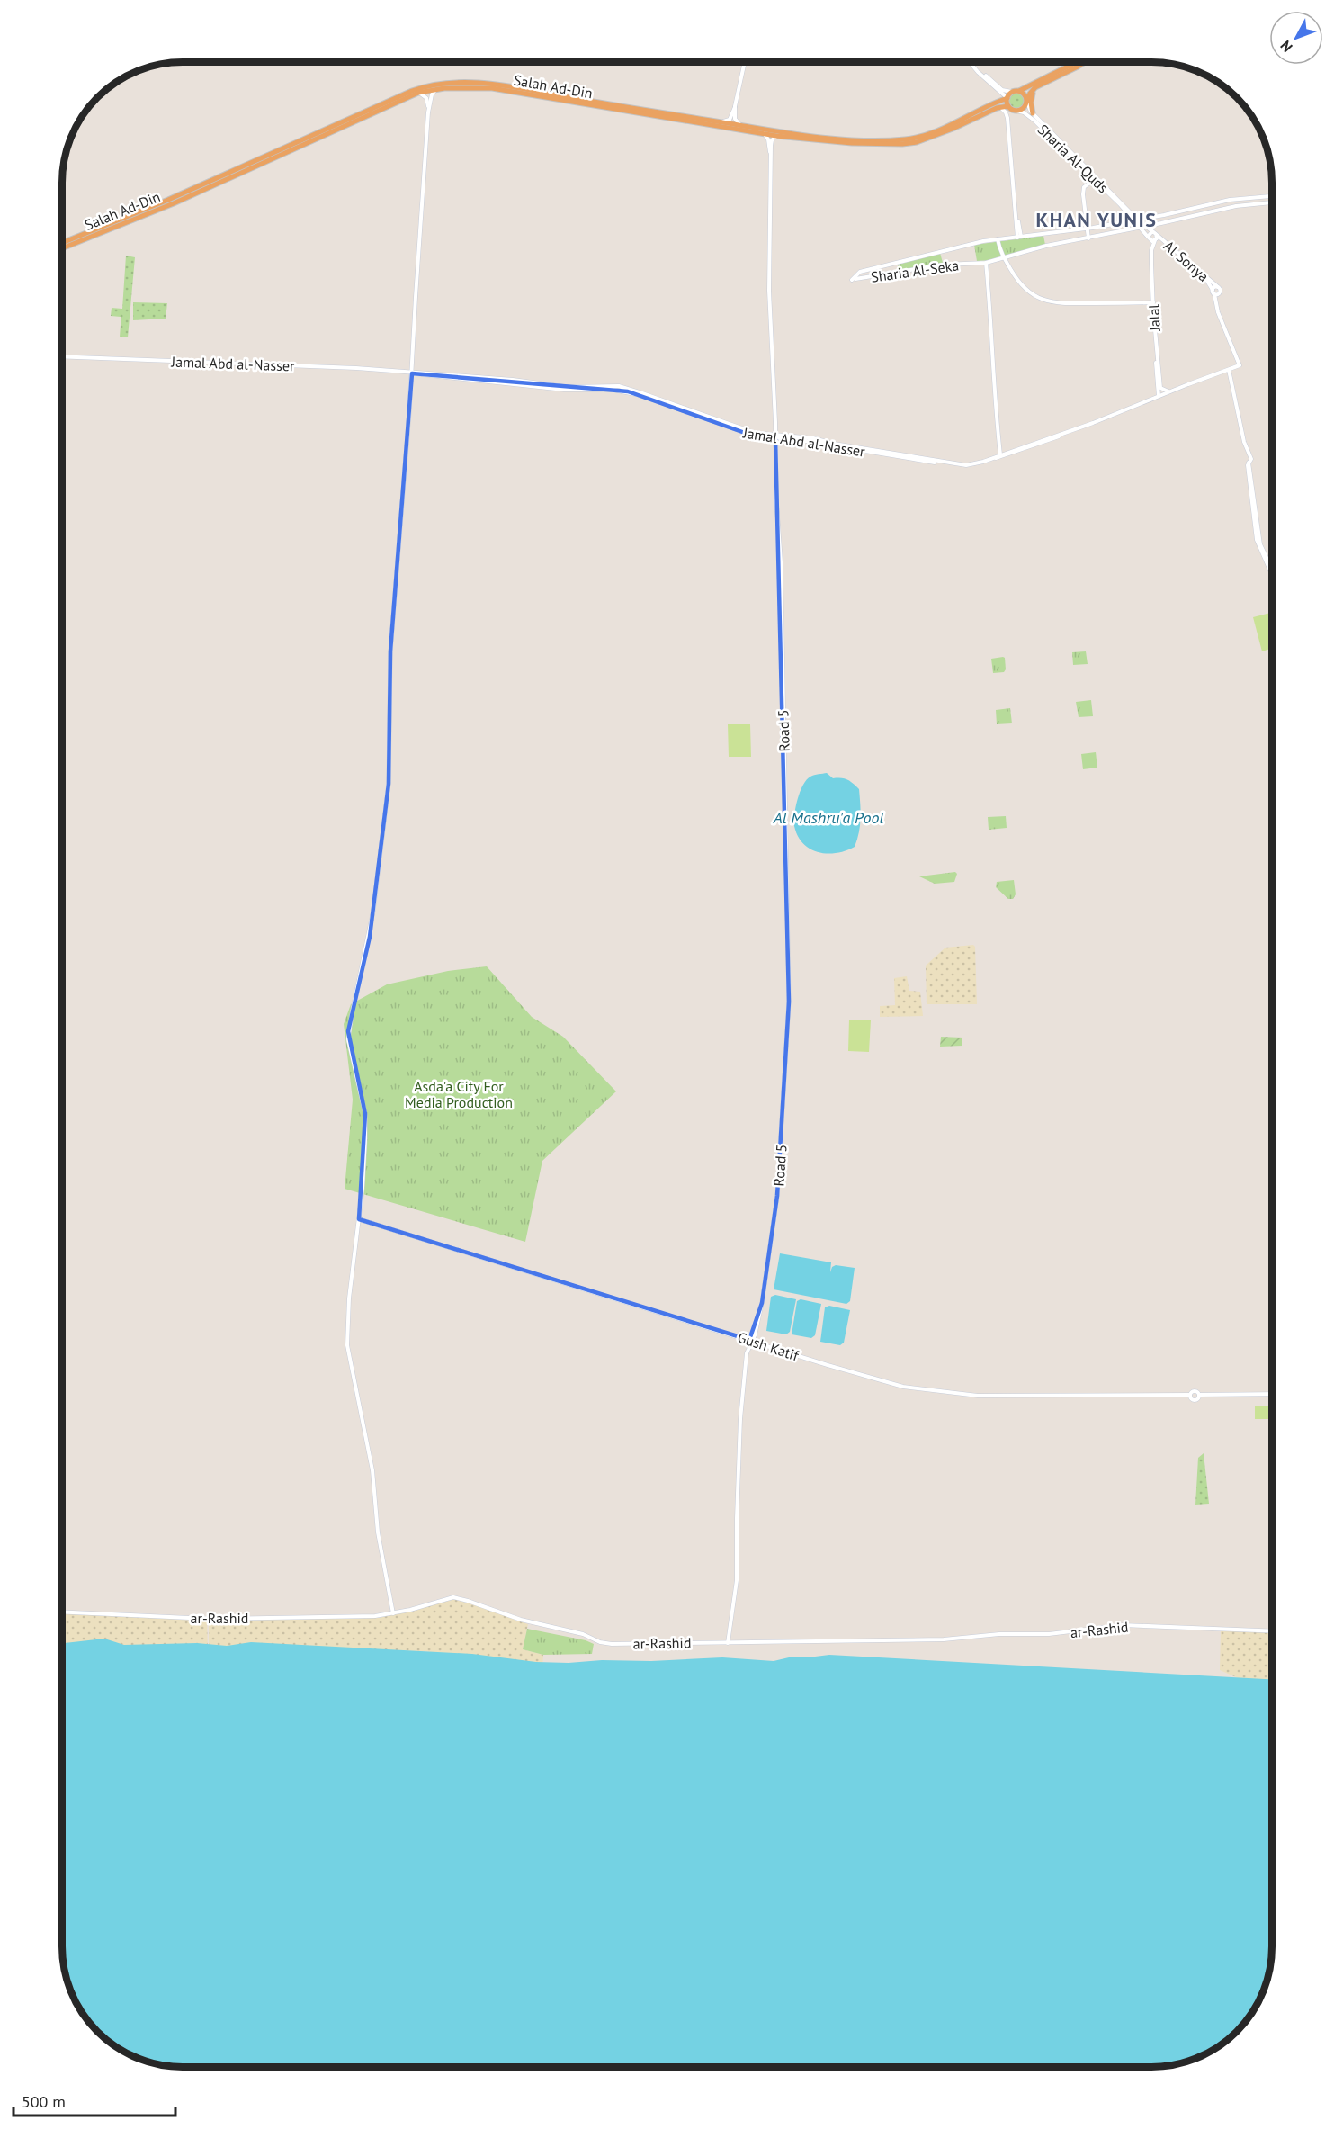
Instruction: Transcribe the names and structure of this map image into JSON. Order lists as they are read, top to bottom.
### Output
{
  "streets": {
    "highway": ["Salah Ad-Din"],
    "main road": [
      "Sharia Al-Quds",
      "Al Sonya",
      "Sharia Al-Seka",
      "Jalal",
      "Jamal Abd al-Nasser",
      "Road 5",
      "Gush Katif",
      "ar-Rashid"
    ]
  },
  "crossings": [
    ["Salah Ad-Din", "Sharia Al-Quds"],
    ["Sharia Al-Quds", "Al Sonya"],
    ["Sharia Al-Quds", "Sharia Al-Seka"],
    ["Sharia Al-Quds", "Jalal"],
    ["Al Sonya", "Jalal"],
    ["Al Sonya", "Jamal Abd al-Nasser"],
    ["Jalal", "Jamal Abd al-Nasser"],
    ["Jamal Abd al-Nasser", "Road 5"],
    ["Road 5", "Gush Katif"],
    ["Road 5", "ar-Rashid"]
  ],
  "districts": ["KHAN YUNIS"],
  "water": ["Al Mashru'a Pool"],
  "parks": ["Asda'a City For Media Production"],
  "scale_bar": "500 m",
  "north": "bottom left"
}
